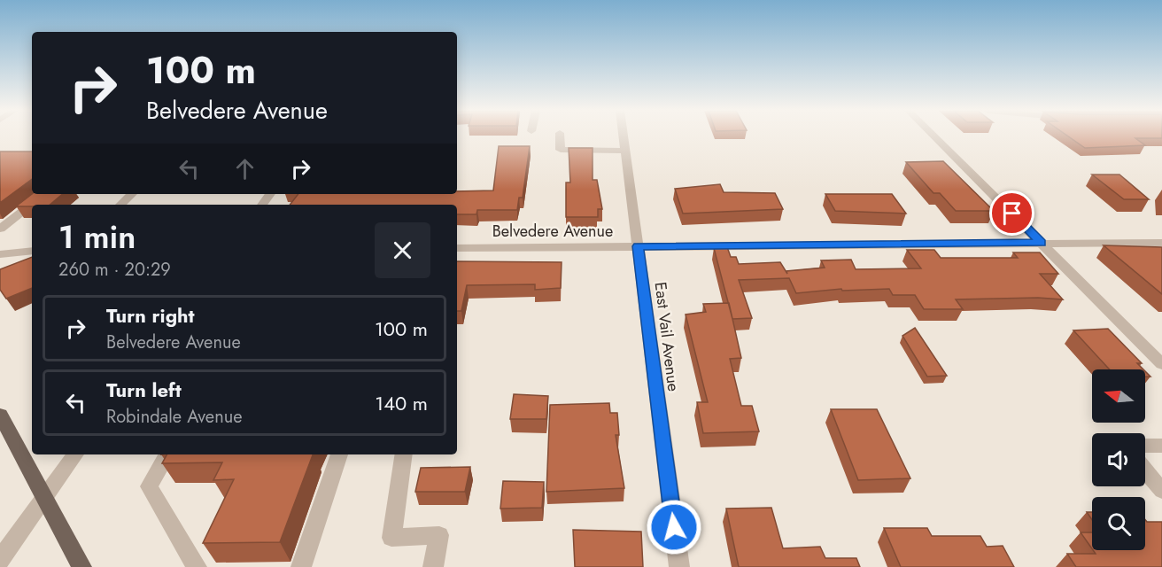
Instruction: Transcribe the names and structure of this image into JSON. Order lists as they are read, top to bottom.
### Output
{
  "streets": {
    "street": ["Belvedere Avenue", "East Vail Avenue"]
  },
  "crossings": [
    ["Belvedere Avenue", "East Vail Avenue"]
  ],
  "north": "left",
  "page": {
    "turn": ["100 m", "Belvedere Avenue"],
    "heading": ["1 min", "260 m · 20:29"],
    "list": [
      {
        "name": "Turn right",
        "note": "Belvedere Avenue",
        "value": "100 m"
      },
      {
        "name": "Turn left",
        "note": "Robindale Avenue",
        "value": "140 m"
      }
    ]
  }
}
